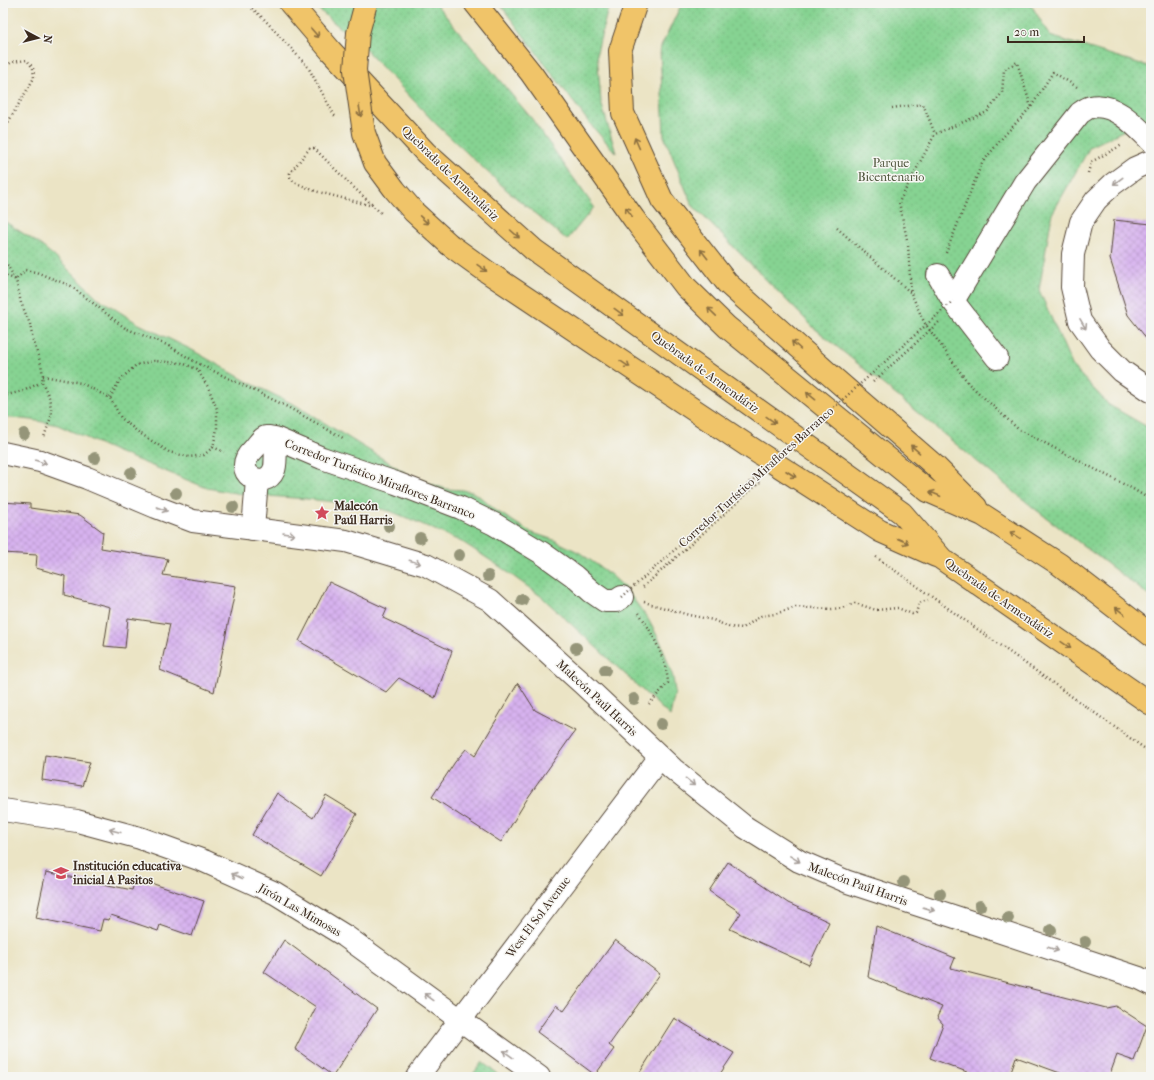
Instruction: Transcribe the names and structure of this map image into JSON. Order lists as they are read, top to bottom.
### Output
{
  "streets": {
    "highway": ["Quebrada de Armendáriz"],
    "street": [
      "Corredor Turístico Miraflores Barranco",
      "Malecón Paúl Harris",
      "Jirón Las Mimosas",
      "West El Sol Avenue"
    ]
  },
  "crossings": [
    ["Corredor Turístico Miraflores Barranco", "Malecón Paúl Harris"],
    ["Malecón Paúl Harris", "West El Sol Avenue"],
    ["Jirón Las Mimosas", "West El Sol Avenue"]
  ],
  "one_way": ["Malecón Paúl Harris", "Jirón Las Mimosas"],
  "parks": ["Parque Bicentenario"],
  "places": {
    "place": ["Malecón Paúl Harris"],
    "school or university": ["Institución educativa inicial A Pasitos"]
  },
  "scale_bar": "20 m",
  "north": "right"
}
